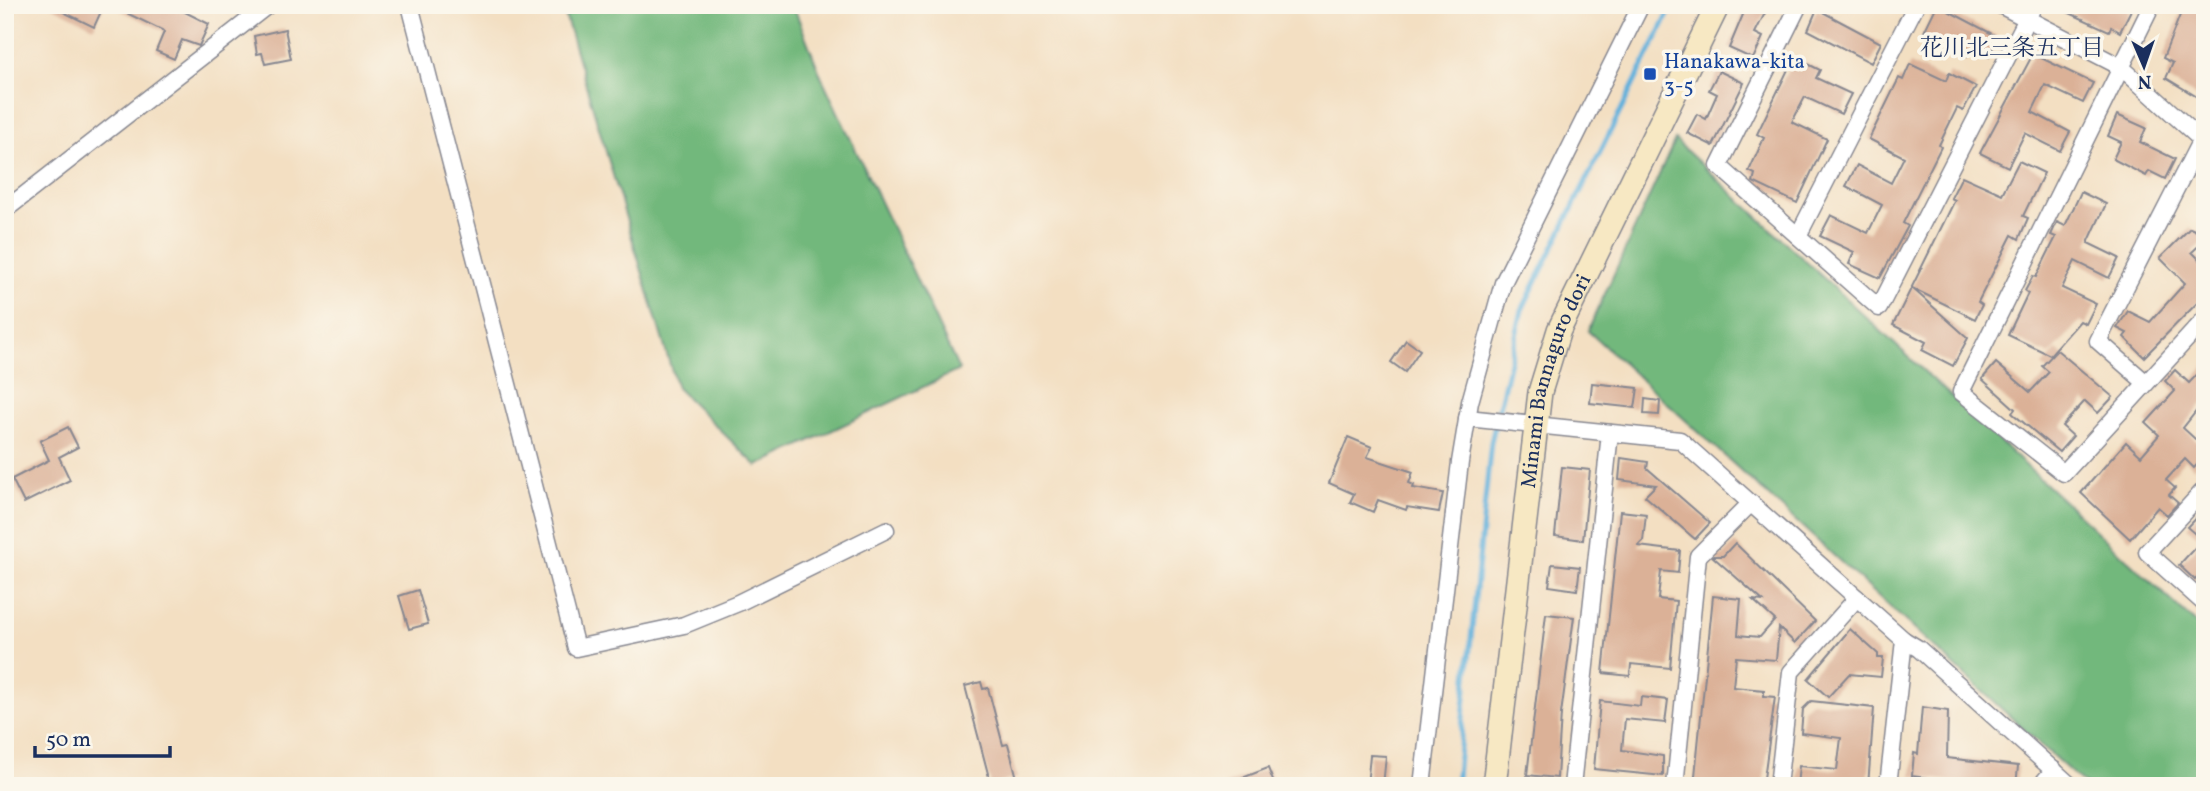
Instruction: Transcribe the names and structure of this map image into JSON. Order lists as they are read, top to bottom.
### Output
{
  "streets": {
    "street": ["Minami Bannaguro dori"]
  },
  "districts": ["花川北三条五丁目"],
  "places": {
    "transit": ["Hanakawa-kita 3-5"]
  },
  "scale_bar": "50 m",
  "north": "bottom"
}
